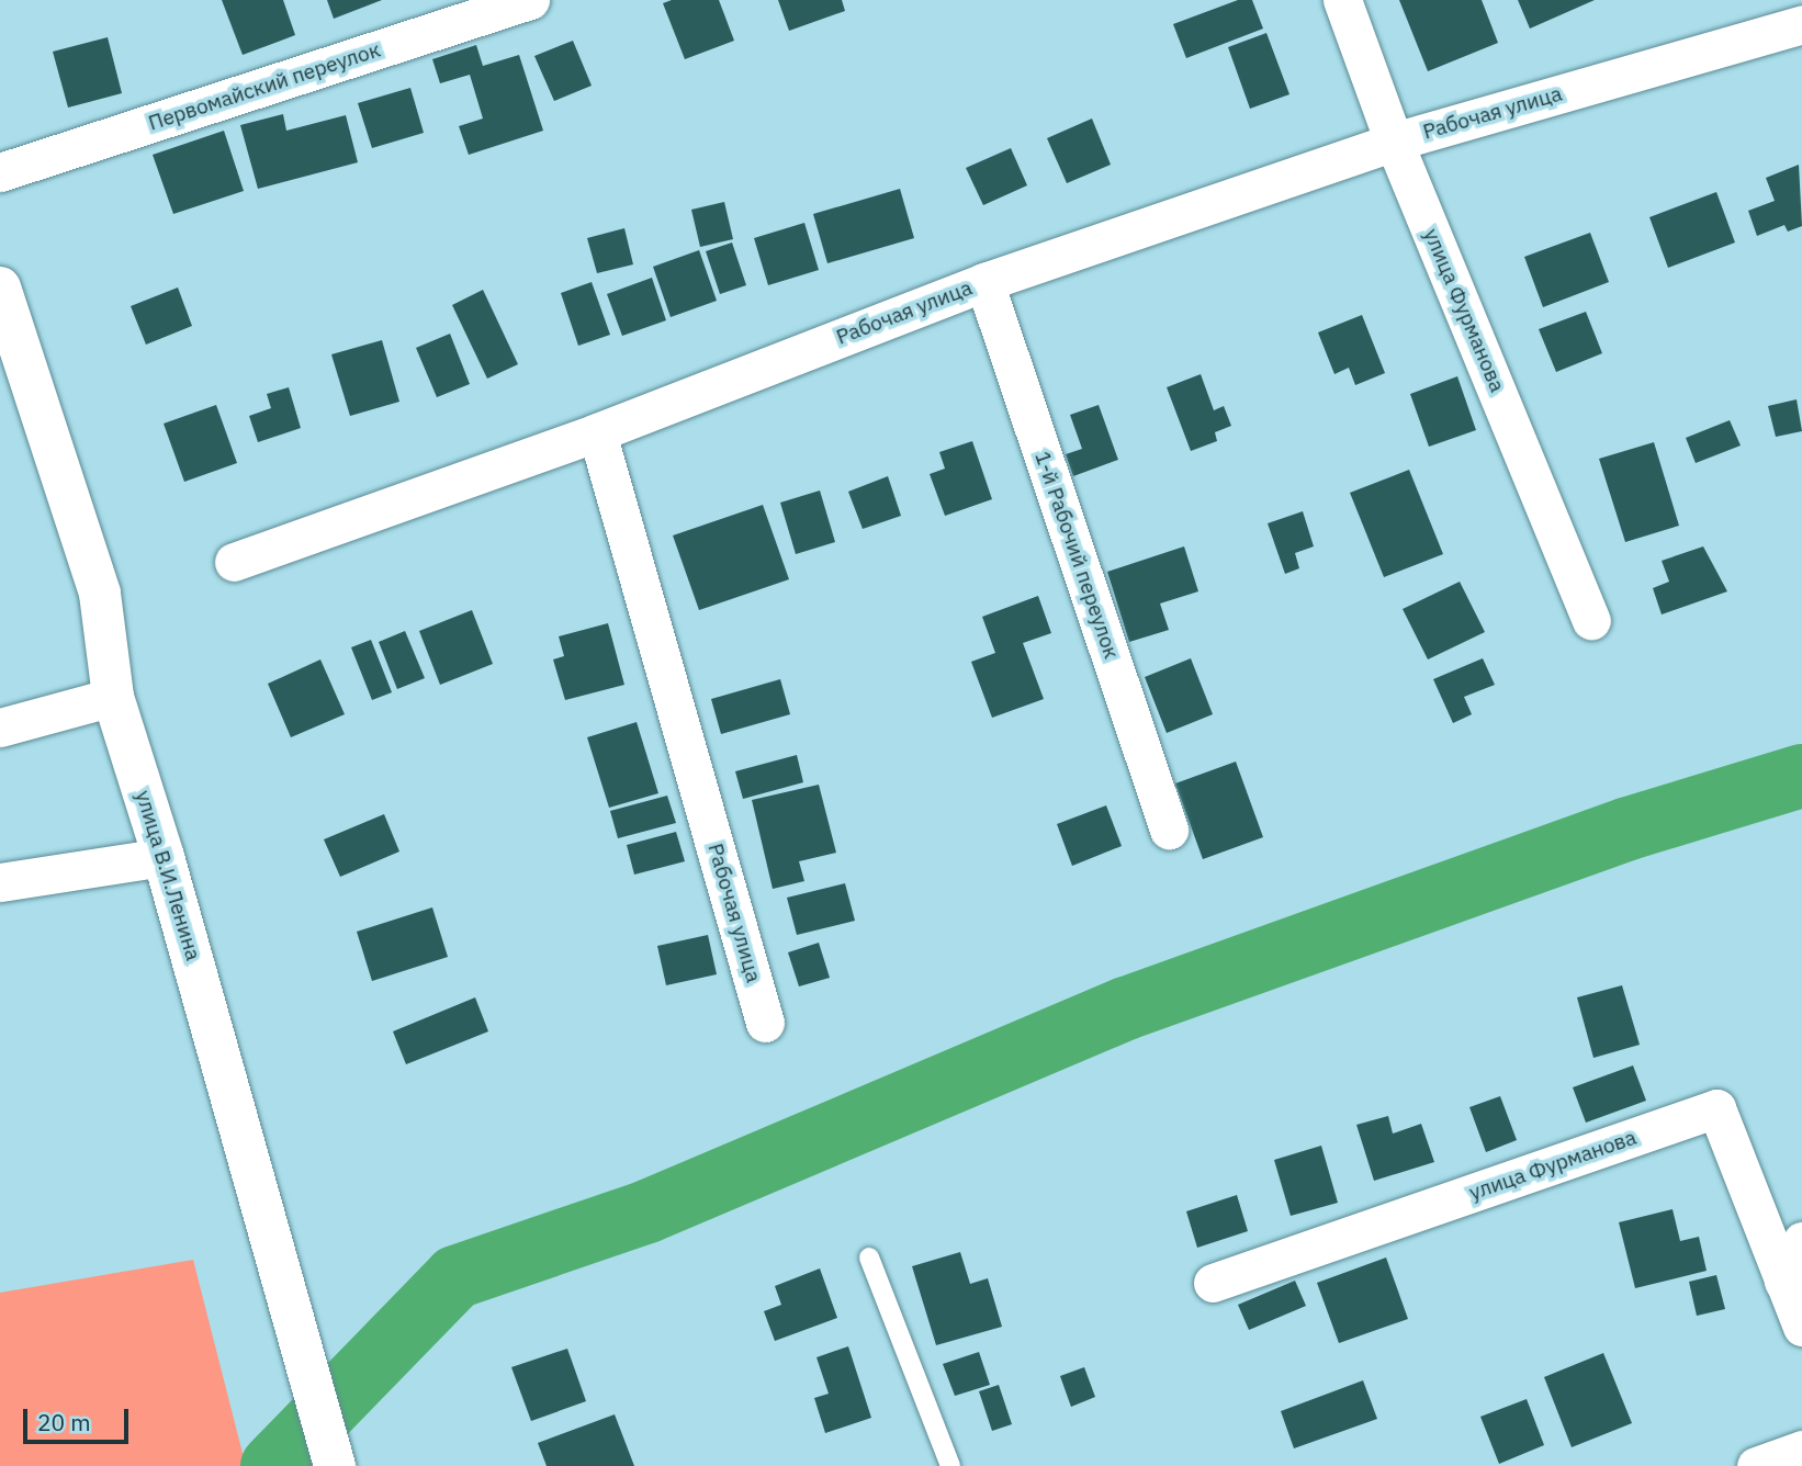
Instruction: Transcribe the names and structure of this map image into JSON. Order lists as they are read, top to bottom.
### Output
{
  "streets": {
    "main road": ["улица В.И.Ленина"],
    "street": [
      "Первомайский переулок",
      "Рабочая улица",
      "улица Фурманова",
      "1-й Рабочий переулок"
    ]
  },
  "crossings": [
    ["Рабочая улица", "улица Фурманова"],
    ["Рабочая улица", "1-й Рабочий переулок"]
  ],
  "scale_bar": "20 m"
}
